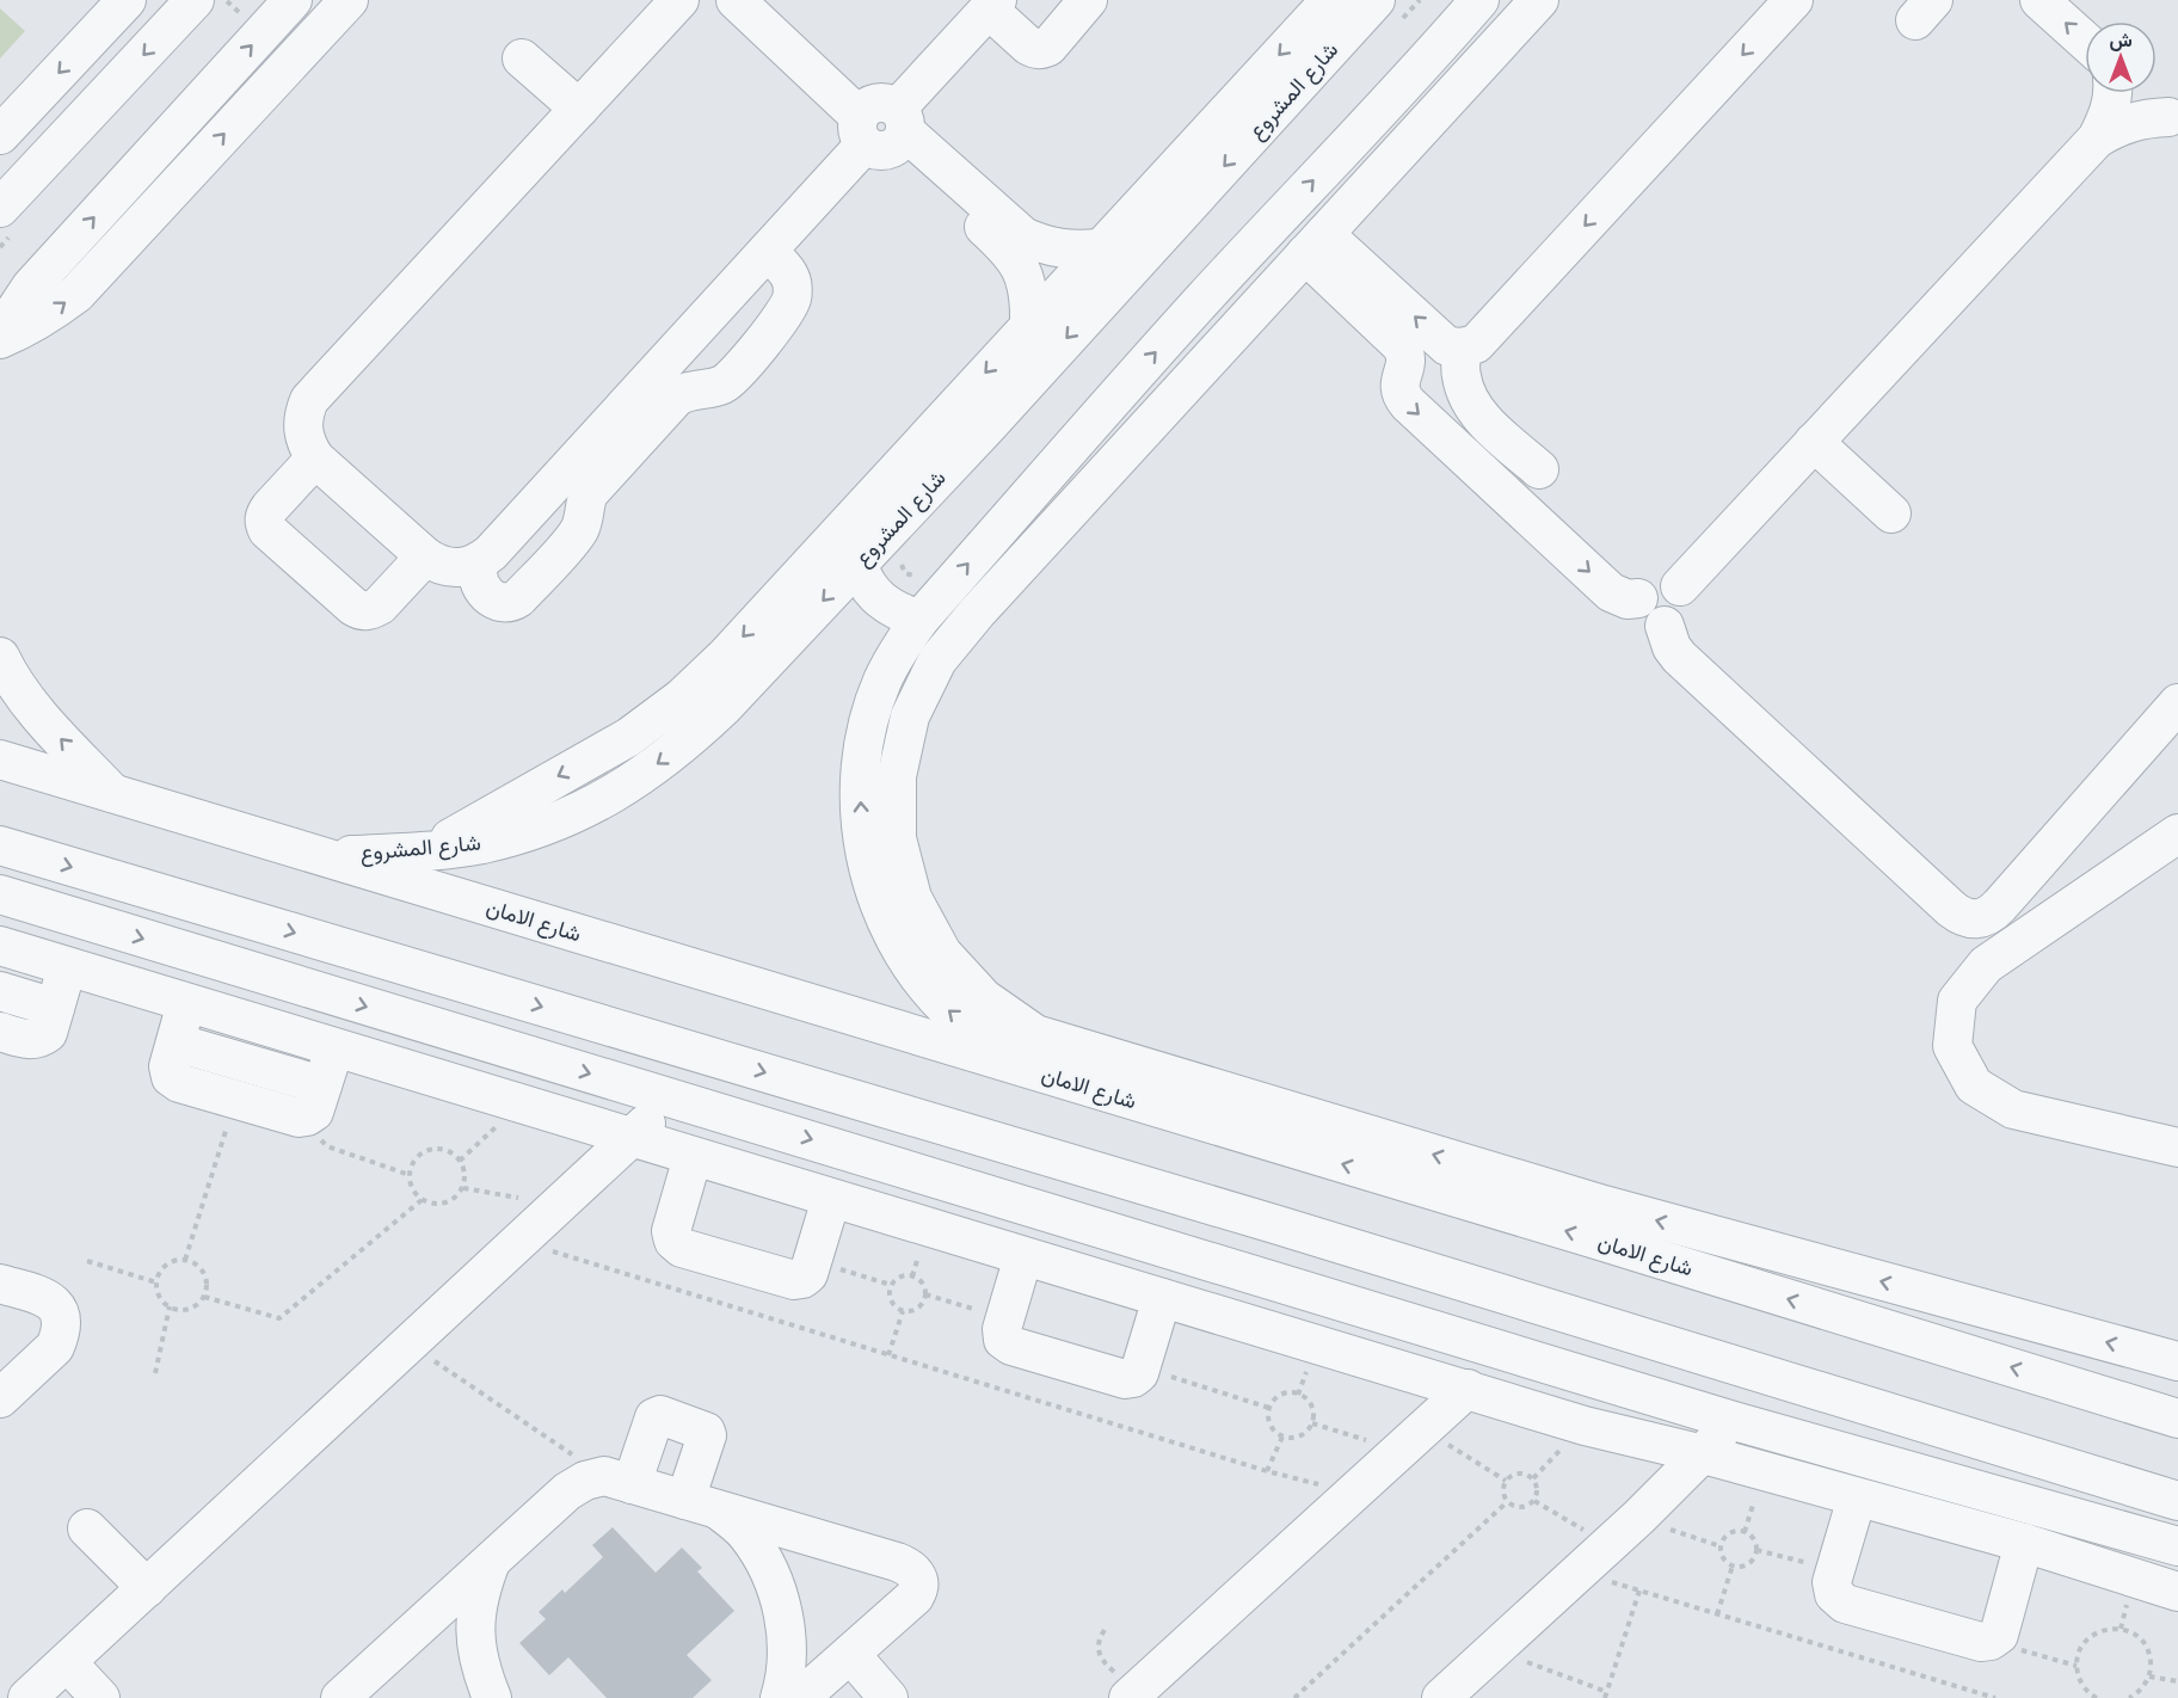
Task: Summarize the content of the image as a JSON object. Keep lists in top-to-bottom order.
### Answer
{
  "streets": {
    "street": ["شارع المشروع", "شارع الامان"]
  },
  "crossings": [
    ["شارع المشروع", "شارع الامان"]
  ],
  "north": "top"
}
